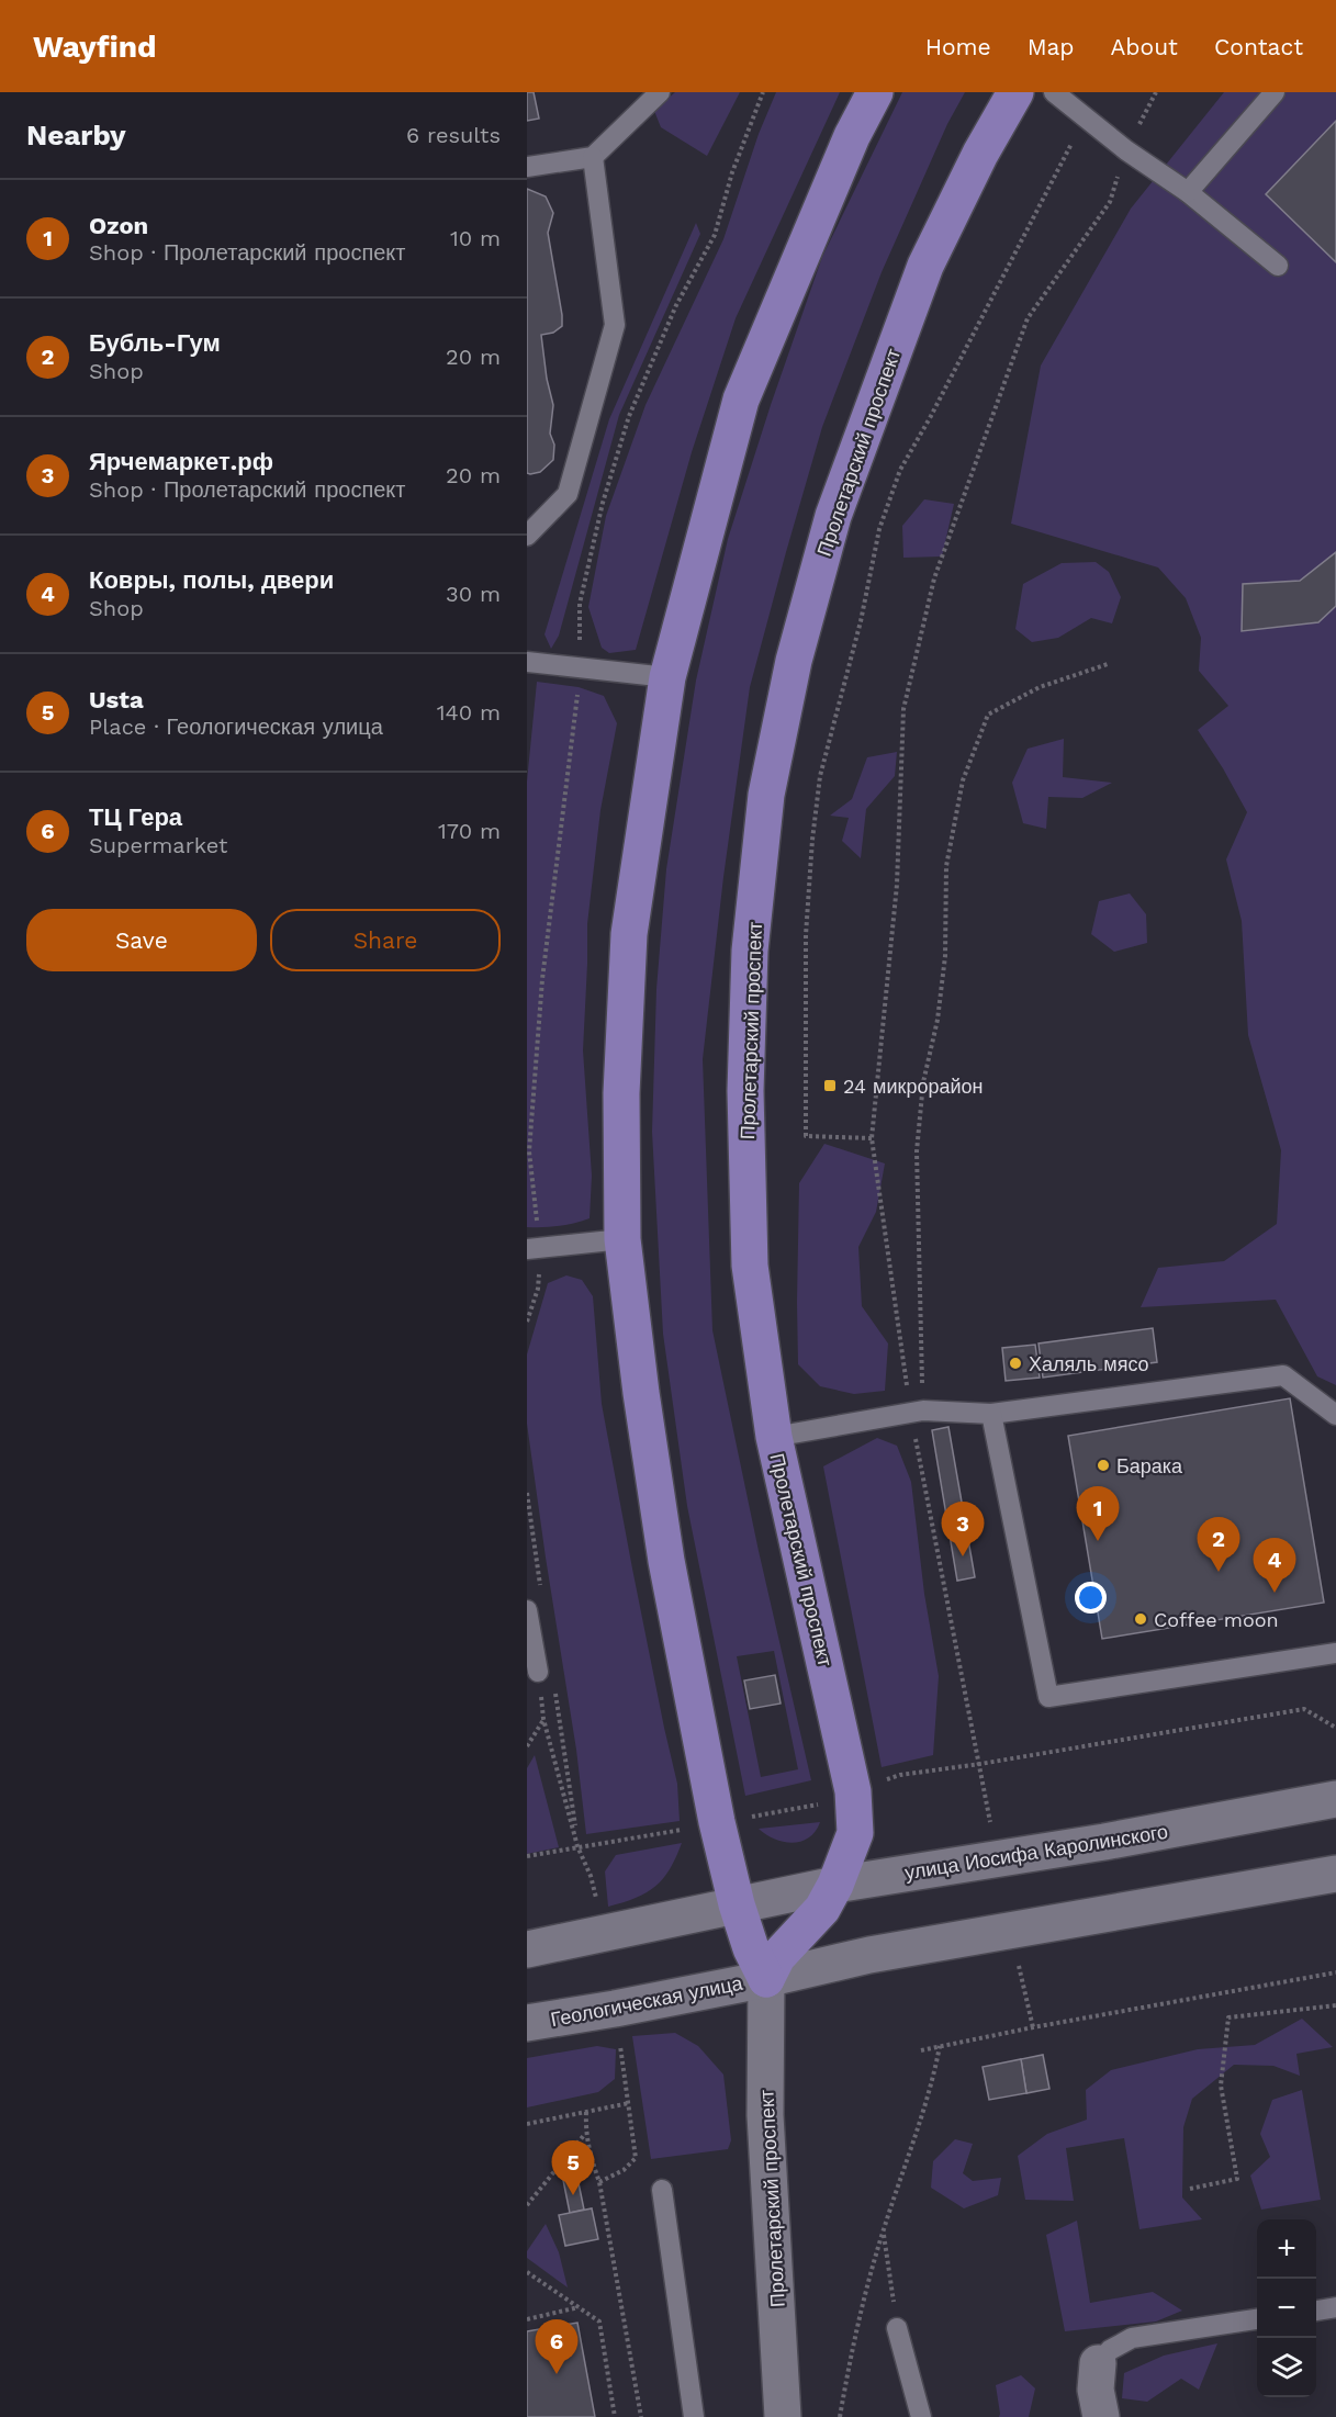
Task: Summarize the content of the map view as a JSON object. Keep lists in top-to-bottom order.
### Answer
{
  "streets": {
    "main road": ["Пролетарский проспект", "улица Иосифа Каролинского", "Геологическая улица"]
  },
  "crossings": [
    ["Пролетарский проспект", "улица Иосифа Каролинского"],
    ["Пролетарский проспект", "Геологическая улица"]
  ],
  "places": {
    "transit": ["24 микрорайон"],
    "other": ["Халяль мясо", "Барака", "Coffee moon"]
  },
  "page": {
    "header": "Wayfind",
    "nav": [
      "Home",
      "Map",
      "About",
      "Contact"
    ],
    "heading": ["Nearby", "6 results"],
    "list": [
      {
        "mark": "1",
        "name": "Ozon",
        "note": "Shop · Пролетарский проспект",
        "value": "10 m"
      },
      {
        "mark": "2",
        "name": "Бубль-Гум",
        "note": "Shop",
        "value": "20 m"
      },
      {
        "mark": "3",
        "name": "Ярчемаркет.рф",
        "note": "Shop · Пролетарский проспект",
        "value": "20 m"
      },
      {
        "mark": "4",
        "name": "Ковры, полы, двери",
        "note": "Shop",
        "value": "30 m"
      },
      {
        "mark": "5",
        "name": "Usta",
        "note": "Place · Геологическая улица",
        "value": "140 m"
      },
      {
        "mark": "6",
        "name": "ТЦ Гера",
        "note": "Supermarket",
        "value": "170 m"
      }
    ],
    "buttons": ["Save", "Share"],
    "pins": [
      "1",
      "3",
      "2",
      "4",
      "5",
      "6"
    ],
    "map_buttons": ["+", "−"]
  }
}
